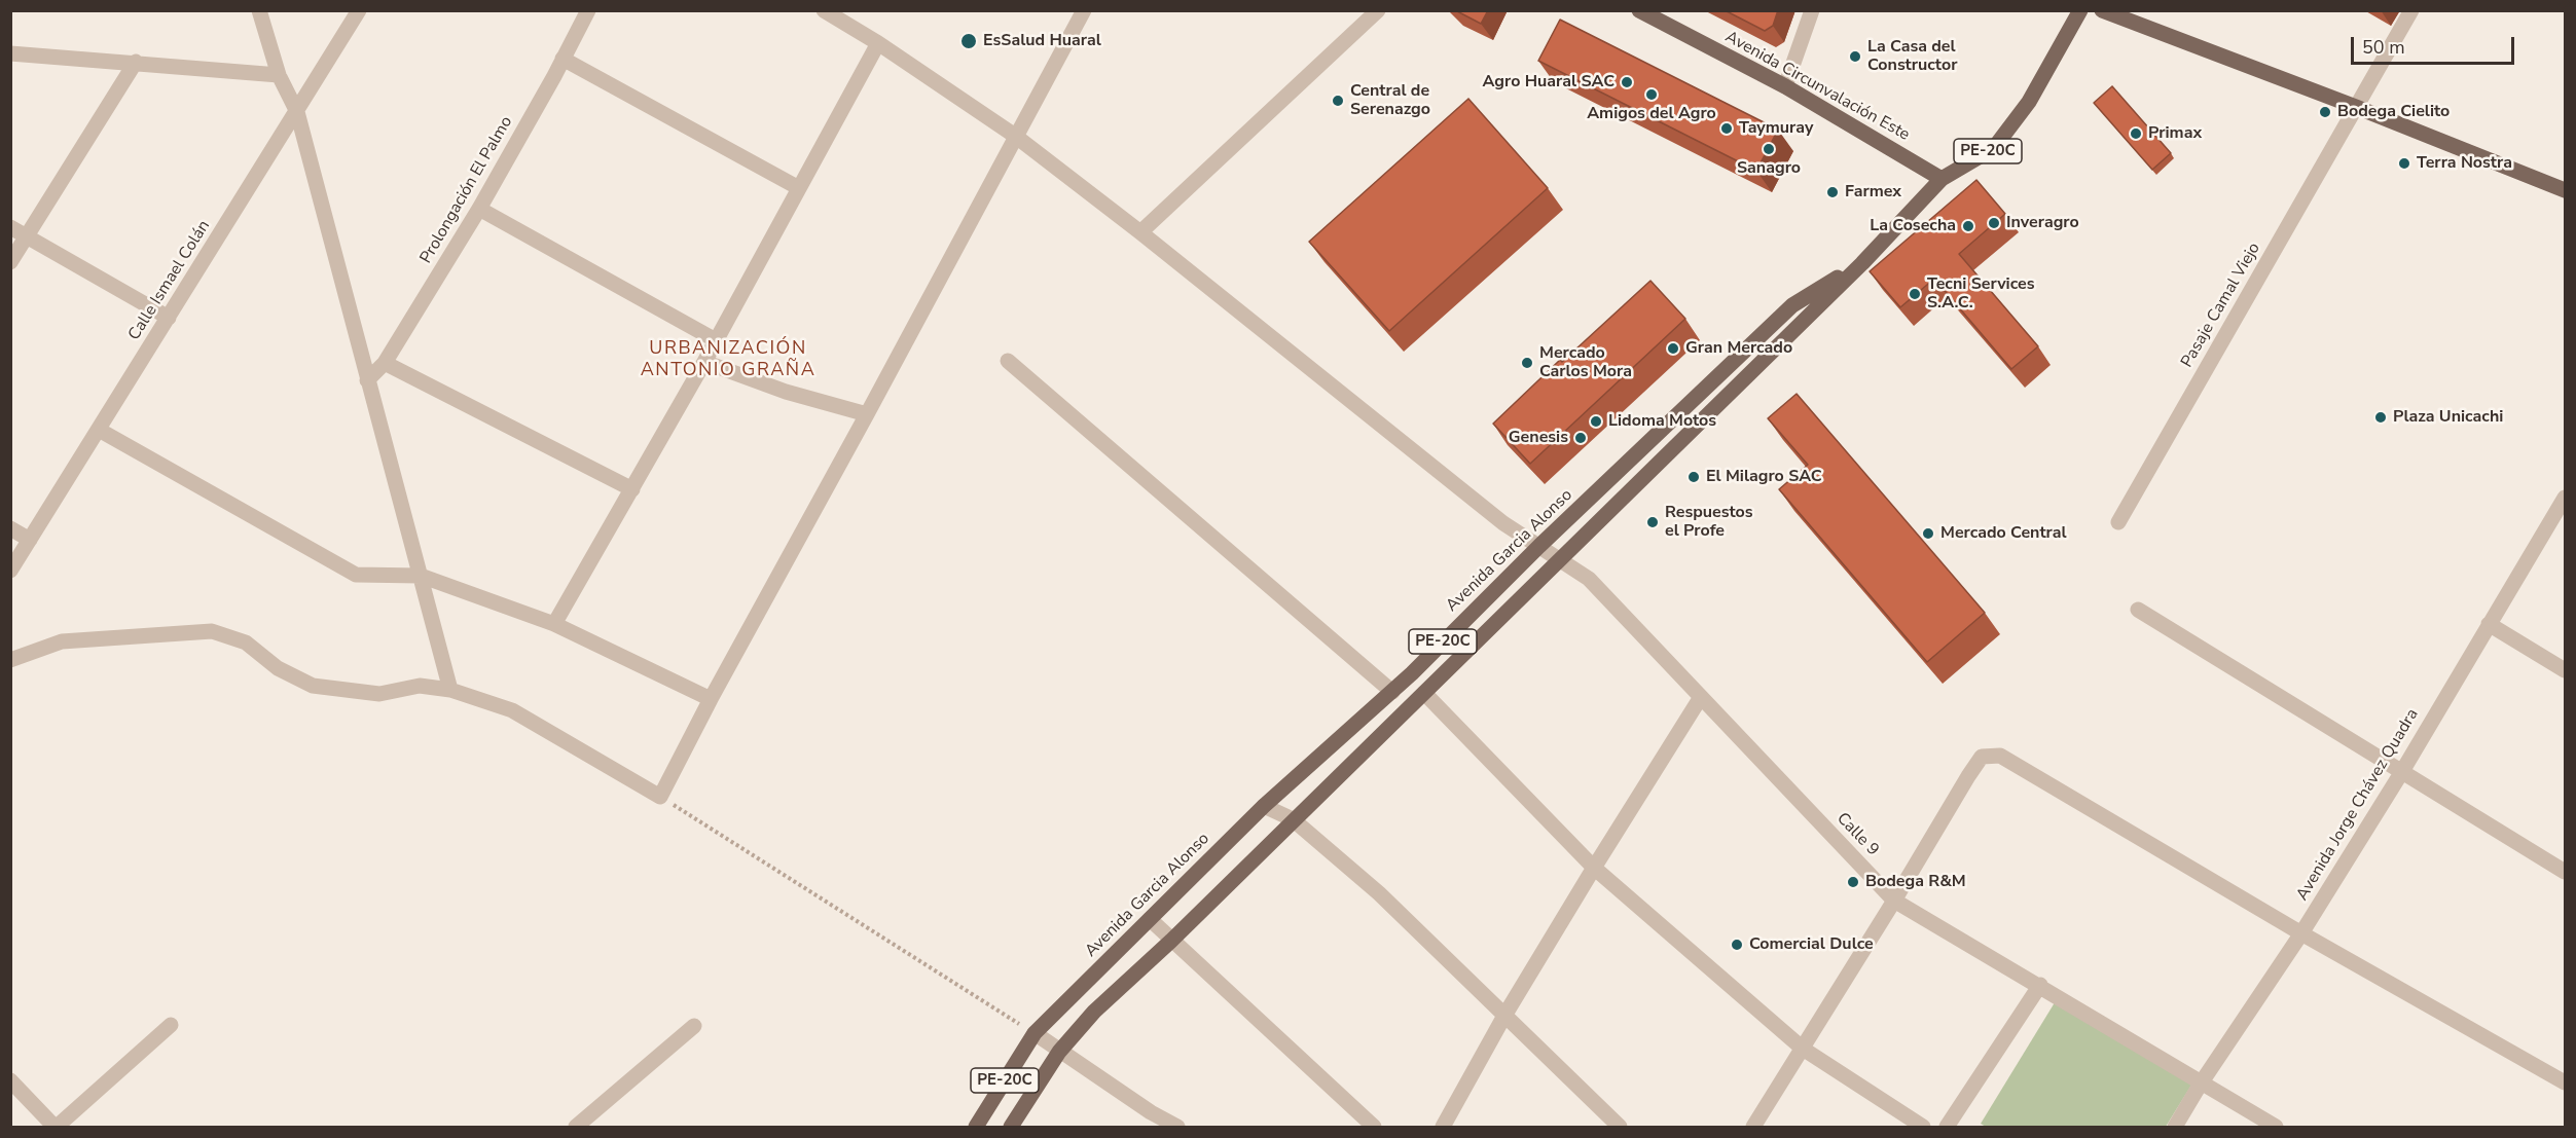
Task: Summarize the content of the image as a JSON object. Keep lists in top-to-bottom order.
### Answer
{
  "streets": {
    "main road": ["Avenida Circunvalación Este", "PE-20C", "Avenida Garcia Alonso"],
    "street": [
      "Prolongación El Palmo",
      "Calle Ismael Colán",
      "Pasaje Camal Viejo",
      "Avenida Jorge Chávez Quadra",
      "Calle 9"
    ]
  },
  "crossings": [
    ["Avenida Circunvalación Este", "Avenida Garcia Alonso"],
    ["PE-20C", "Avenida Garcia Alonso"],
    ["Avenida Garcia Alonso", "Calle 9"],
    ["Avenida Jorge Chávez Quadra", "Calle 9"]
  ],
  "districts": ["URBANIZACIÓN ANTONIO GRAÑA"],
  "places": [
    "EsSalud Huaral",
    "La Casa del Constructor",
    "Agro Huaral SAC",
    "Amigos del Agro",
    "Central de Serenazgo",
    "Bodega Cielito",
    "Taymuray",
    "Primax",
    "Sanagro",
    "Terra Nostra",
    "Farmex",
    "Inveragro",
    "La Cosecha",
    "Tecni Services S.A.C.",
    "Gran Mercado",
    "Mercado Carlos Mora",
    "Plaza Unicachi",
    "Lidoma Motos",
    "Genesis",
    "El Milagro SAC",
    "Respuestos el Profe",
    "Mercado Central",
    "Bodega R&M",
    "Comercial Dulce"
  ],
  "scale_bar": "50 m"
}
